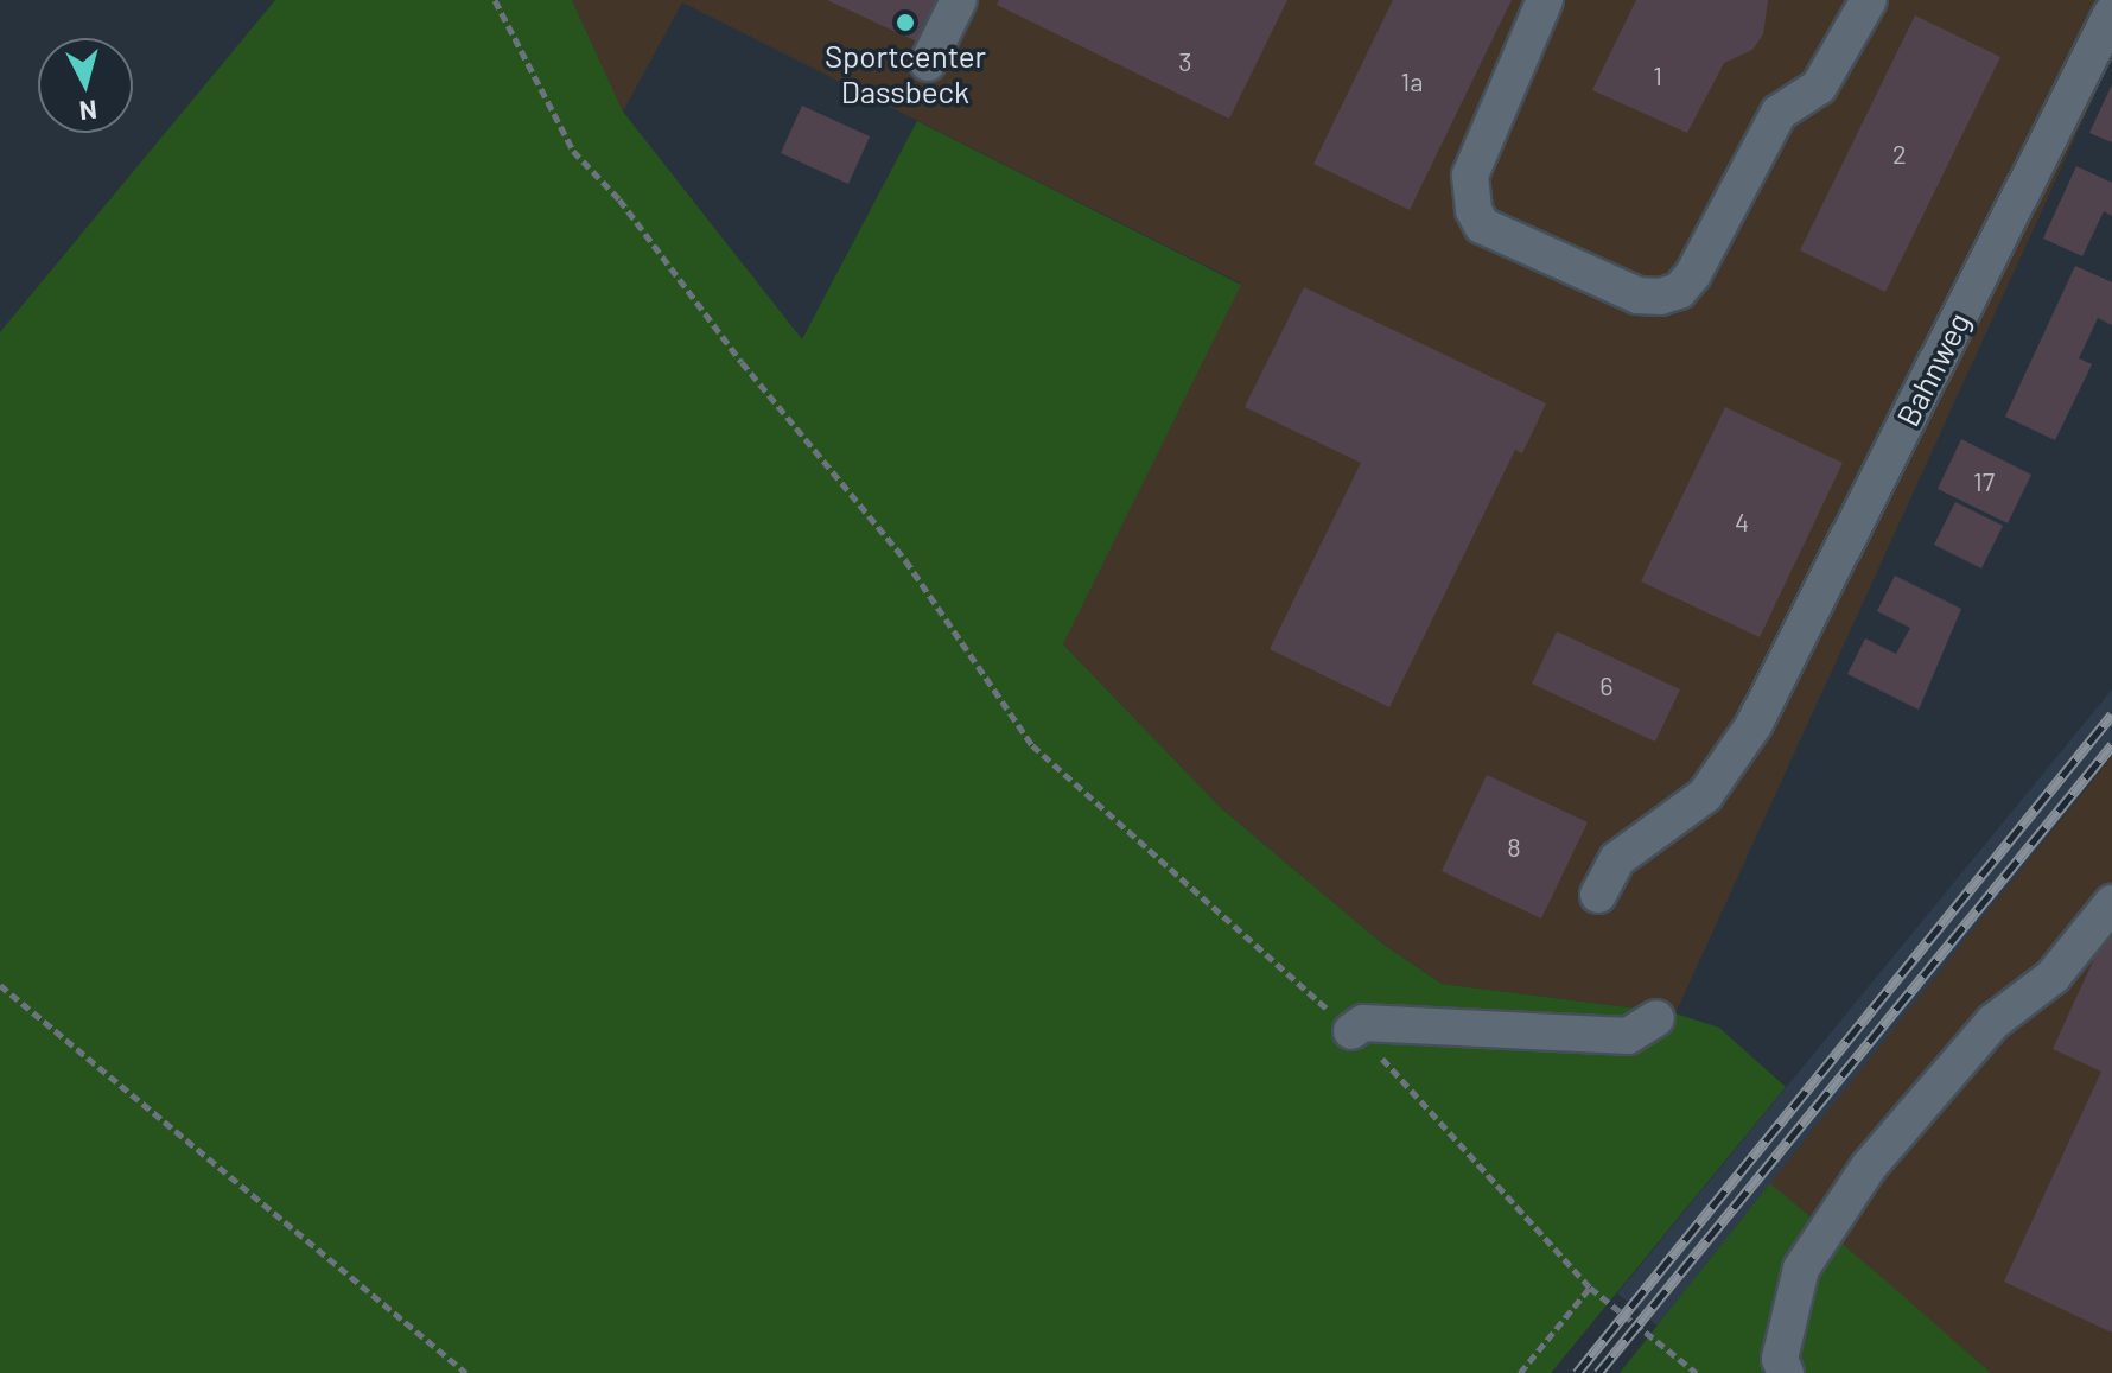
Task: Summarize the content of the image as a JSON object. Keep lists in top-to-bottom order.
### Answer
{
  "streets": {
    "street": ["Bahnweg"]
  },
  "places": ["Sportcenter Dassbeck"],
  "house_numbers": [
    "3",
    "1",
    "1a",
    "2",
    "17",
    "4",
    "6",
    "8"
  ],
  "north": "bottom"
}
